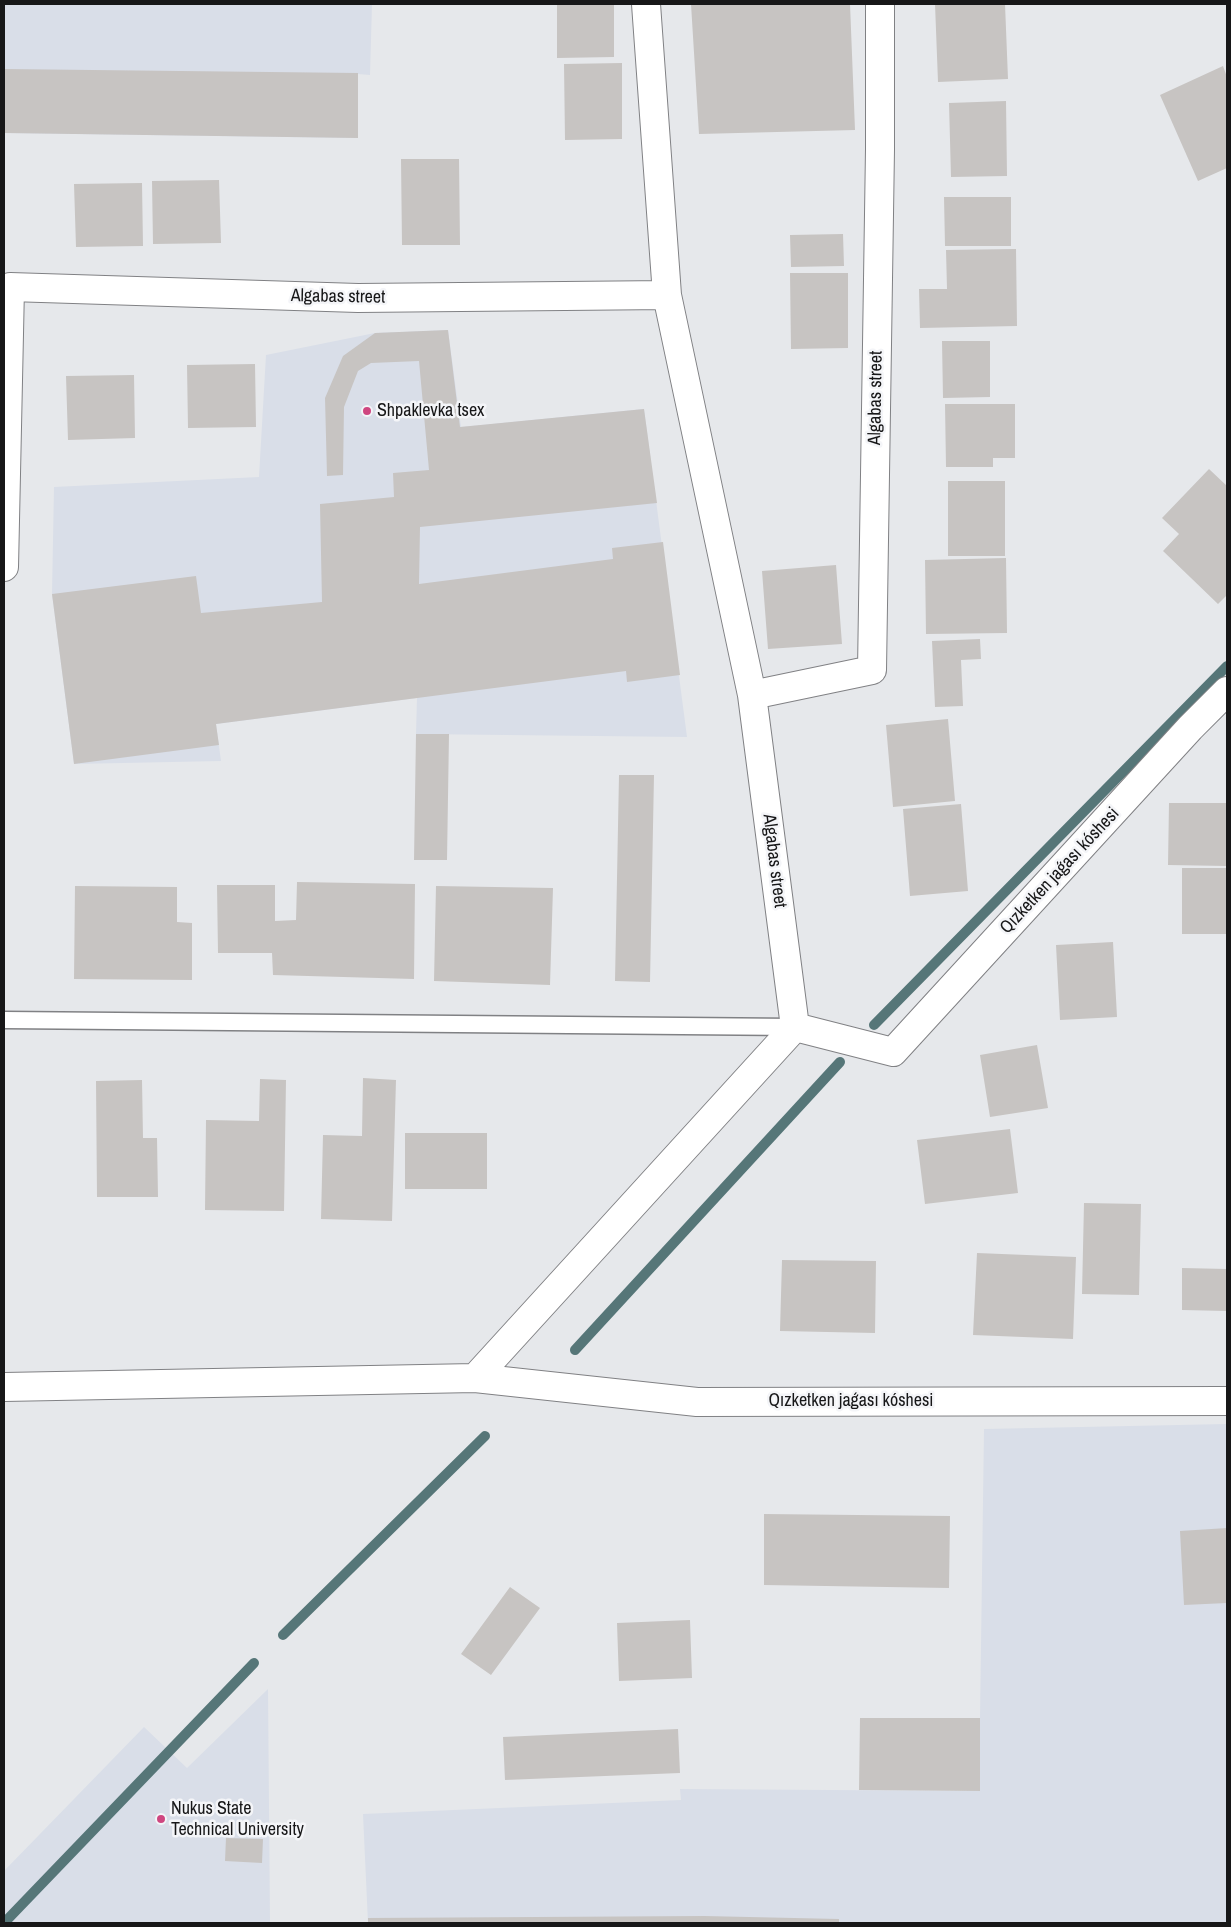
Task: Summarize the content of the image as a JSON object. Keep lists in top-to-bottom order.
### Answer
{
  "streets": {
    "street": ["Algabas street", "Qızketken jaǵası kóshesi"]
  },
  "crossings": [
    ["Algabas street", "Qızketken jaǵası kóshesi"]
  ],
  "places": ["Shpaklevka tsex", "Nukus State Technical University"]
}
